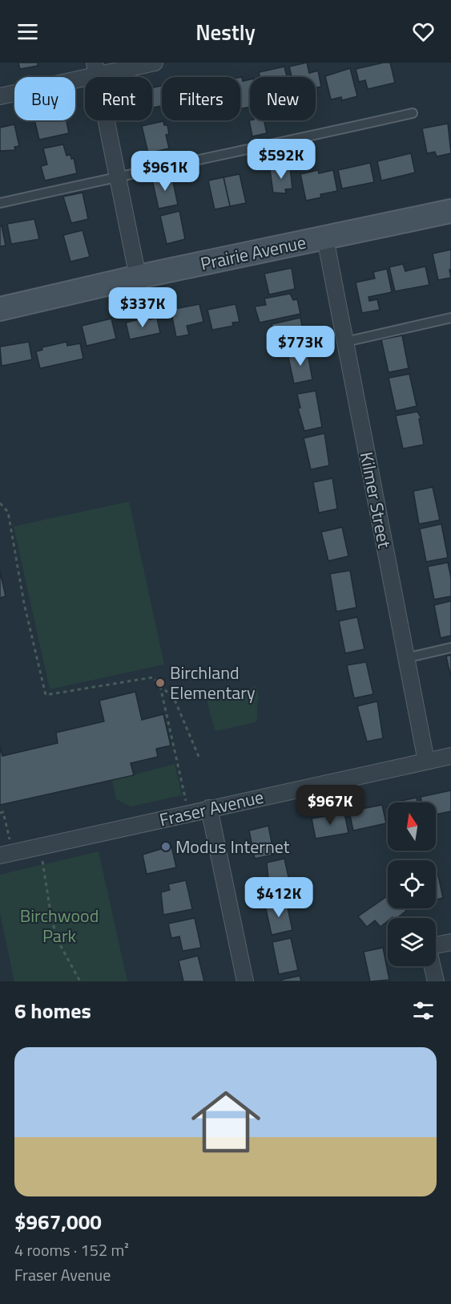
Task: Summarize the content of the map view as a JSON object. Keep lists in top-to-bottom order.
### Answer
{
  "streets": {
    "main road": ["Prairie Avenue"],
    "street": ["Kilmer Street", "Fraser Avenue"]
  },
  "crossings": [
    ["Prairie Avenue", "Kilmer Street"],
    ["Kilmer Street", "Fraser Avenue"]
  ],
  "parks": ["Birchwood Park"],
  "places": ["Birchland Elementary", "Modus Internet"],
  "north": "top",
  "page": {
    "header": "Nestly",
    "chip": [
      "Buy",
      "Rent",
      "Filters",
      "New"
    ],
    "price": [
      "$592K",
      "$961K",
      "$337K",
      "$773K",
      "$967K",
      "$412K"
    ],
    "heading": "6 homes",
    "list": [
      {
        "name": "$967,000",
        "note": "4 rooms · 152 m² · Fraser Avenue"
      }
    ]
  }
}
